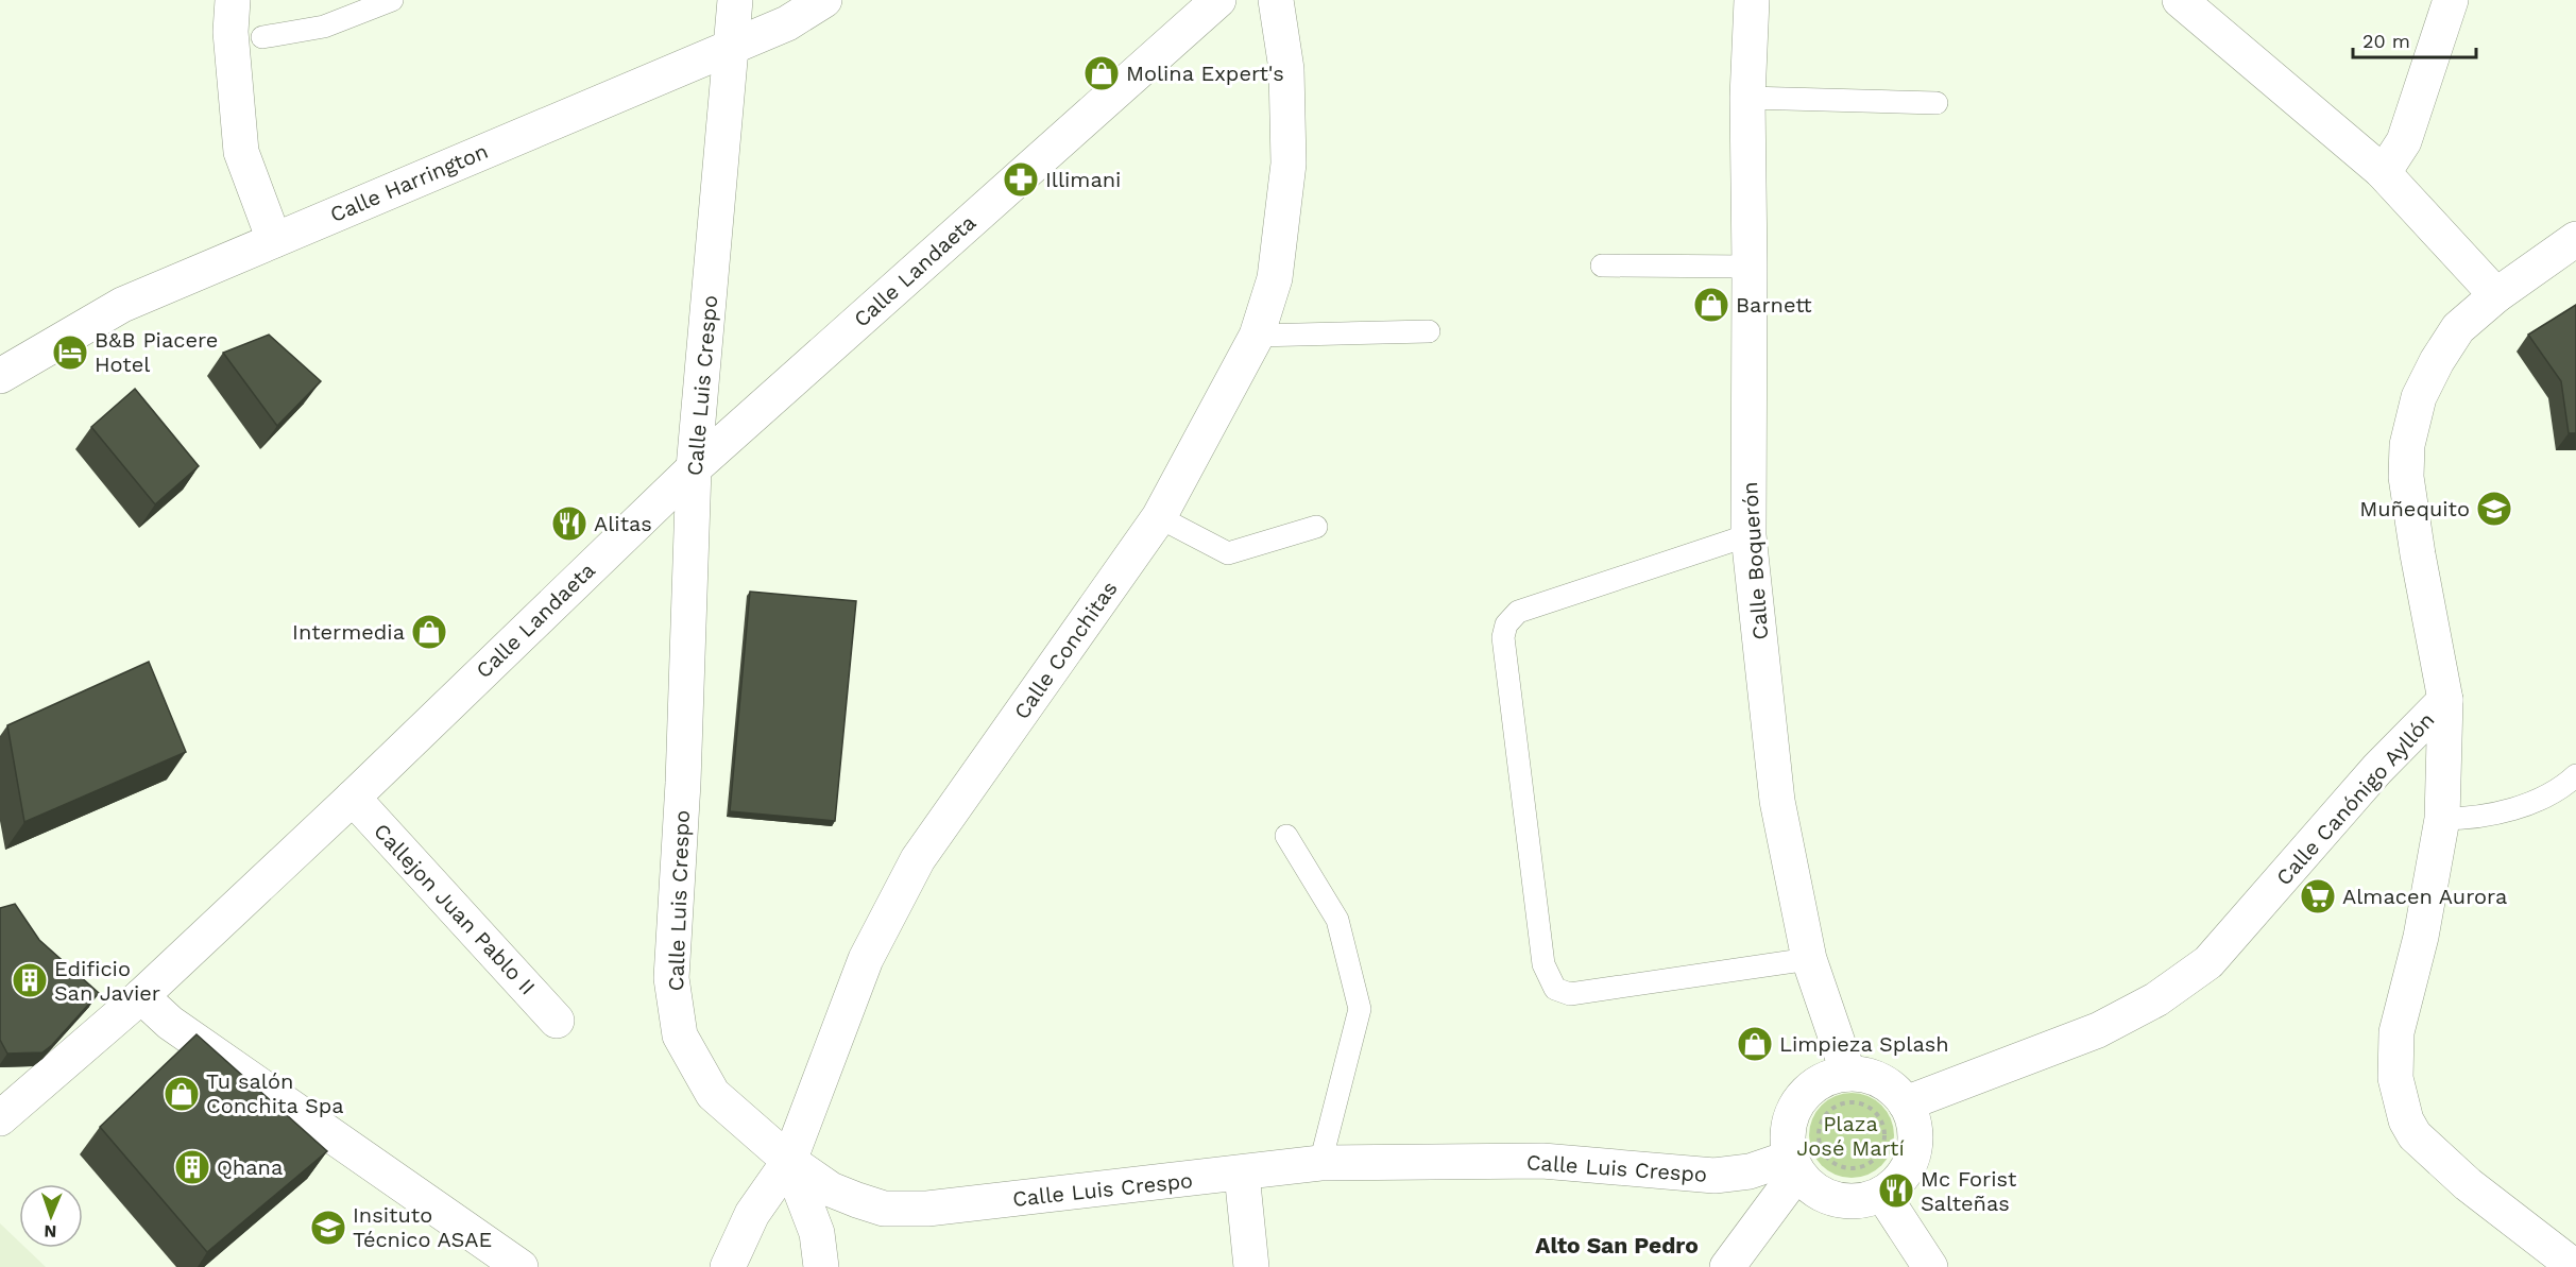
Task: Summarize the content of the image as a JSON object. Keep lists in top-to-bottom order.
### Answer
{
  "streets": {
    "street": [
      "Calle Harrington",
      "Calle Landaeta",
      "Calle Luis Crespo",
      "Calle Boquerón",
      "Calle Conchitas",
      "Calle Canónigo Ayllón",
      "Callejon Juan Pablo II"
    ]
  },
  "crossings": [
    ["Calle Harrington", "Calle Luis Crespo"],
    ["Calle Landaeta", "Calle Luis Crespo"],
    ["Calle Landaeta", "Callejon Juan Pablo II"],
    ["Calle Luis Crespo", "Calle Conchitas"]
  ],
  "districts": ["Alto San Pedro"],
  "parks": ["Plaza José Martí"],
  "places": {
    "shop": [
      "Molina Expert's",
      "Barnett",
      "Intermedia",
      "Limpieza Splash",
      "Tu salón Conchita Spa"
    ],
    "pharmacy": ["Illimani"],
    "hotel": ["B&B Piacere Hotel"],
    "school or university": ["Muñequito", "Insituto Técnico ASAE"],
    "restaurant": ["Alitas", "Mc Forist Salteñas"],
    "supermarket": ["Almacen Aurora"],
    "building": ["Edificio San Javier", "Qhana"]
  },
  "scale_bar": "20 m",
  "north": "bottom"
}
